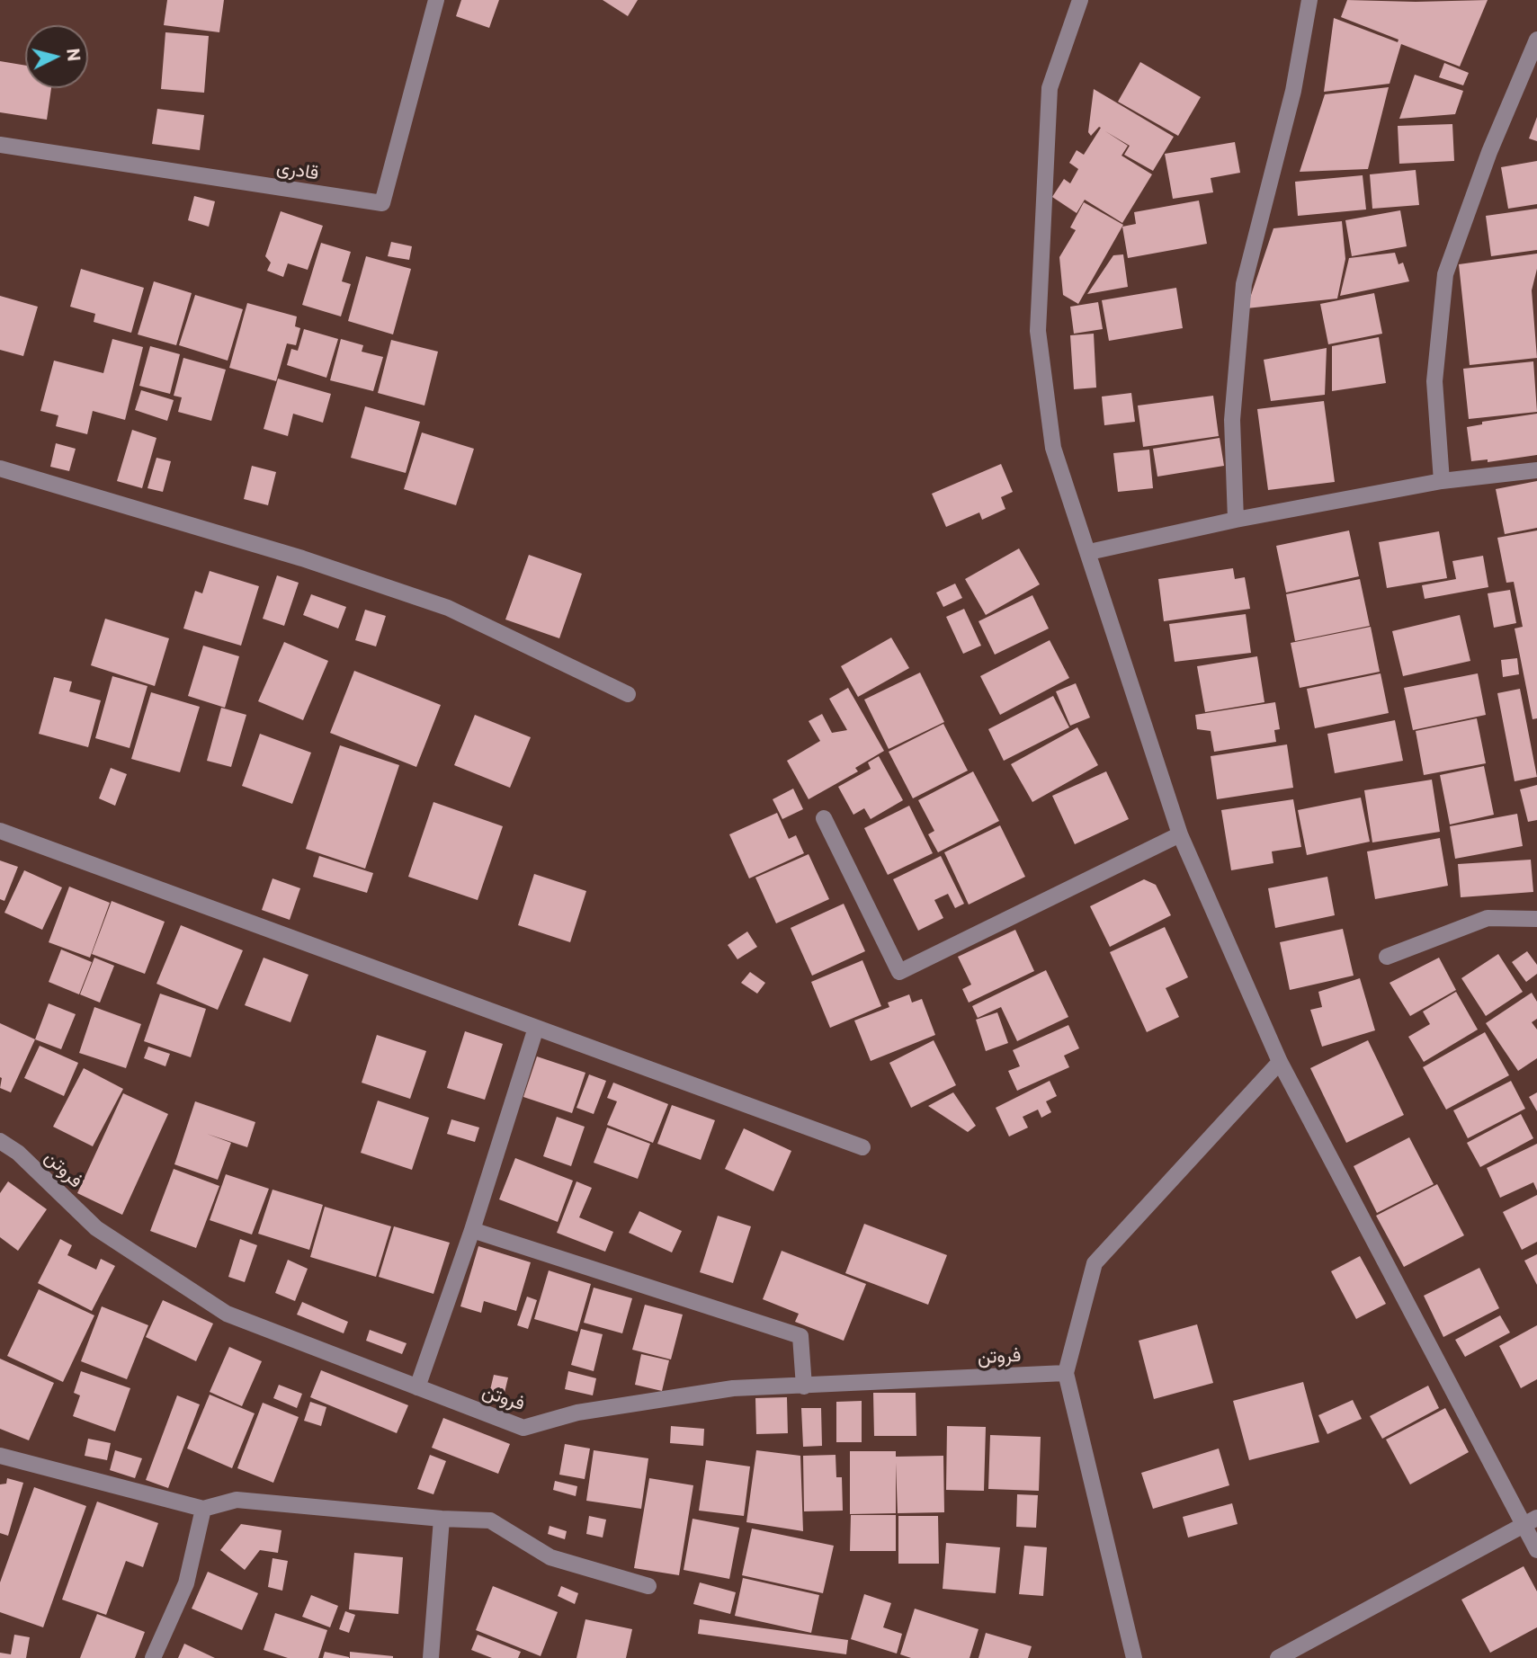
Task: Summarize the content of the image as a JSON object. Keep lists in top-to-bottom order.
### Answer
{
  "streets": {
    "street": ["قادری", "فروتن"]
  },
  "north": "right"
}
